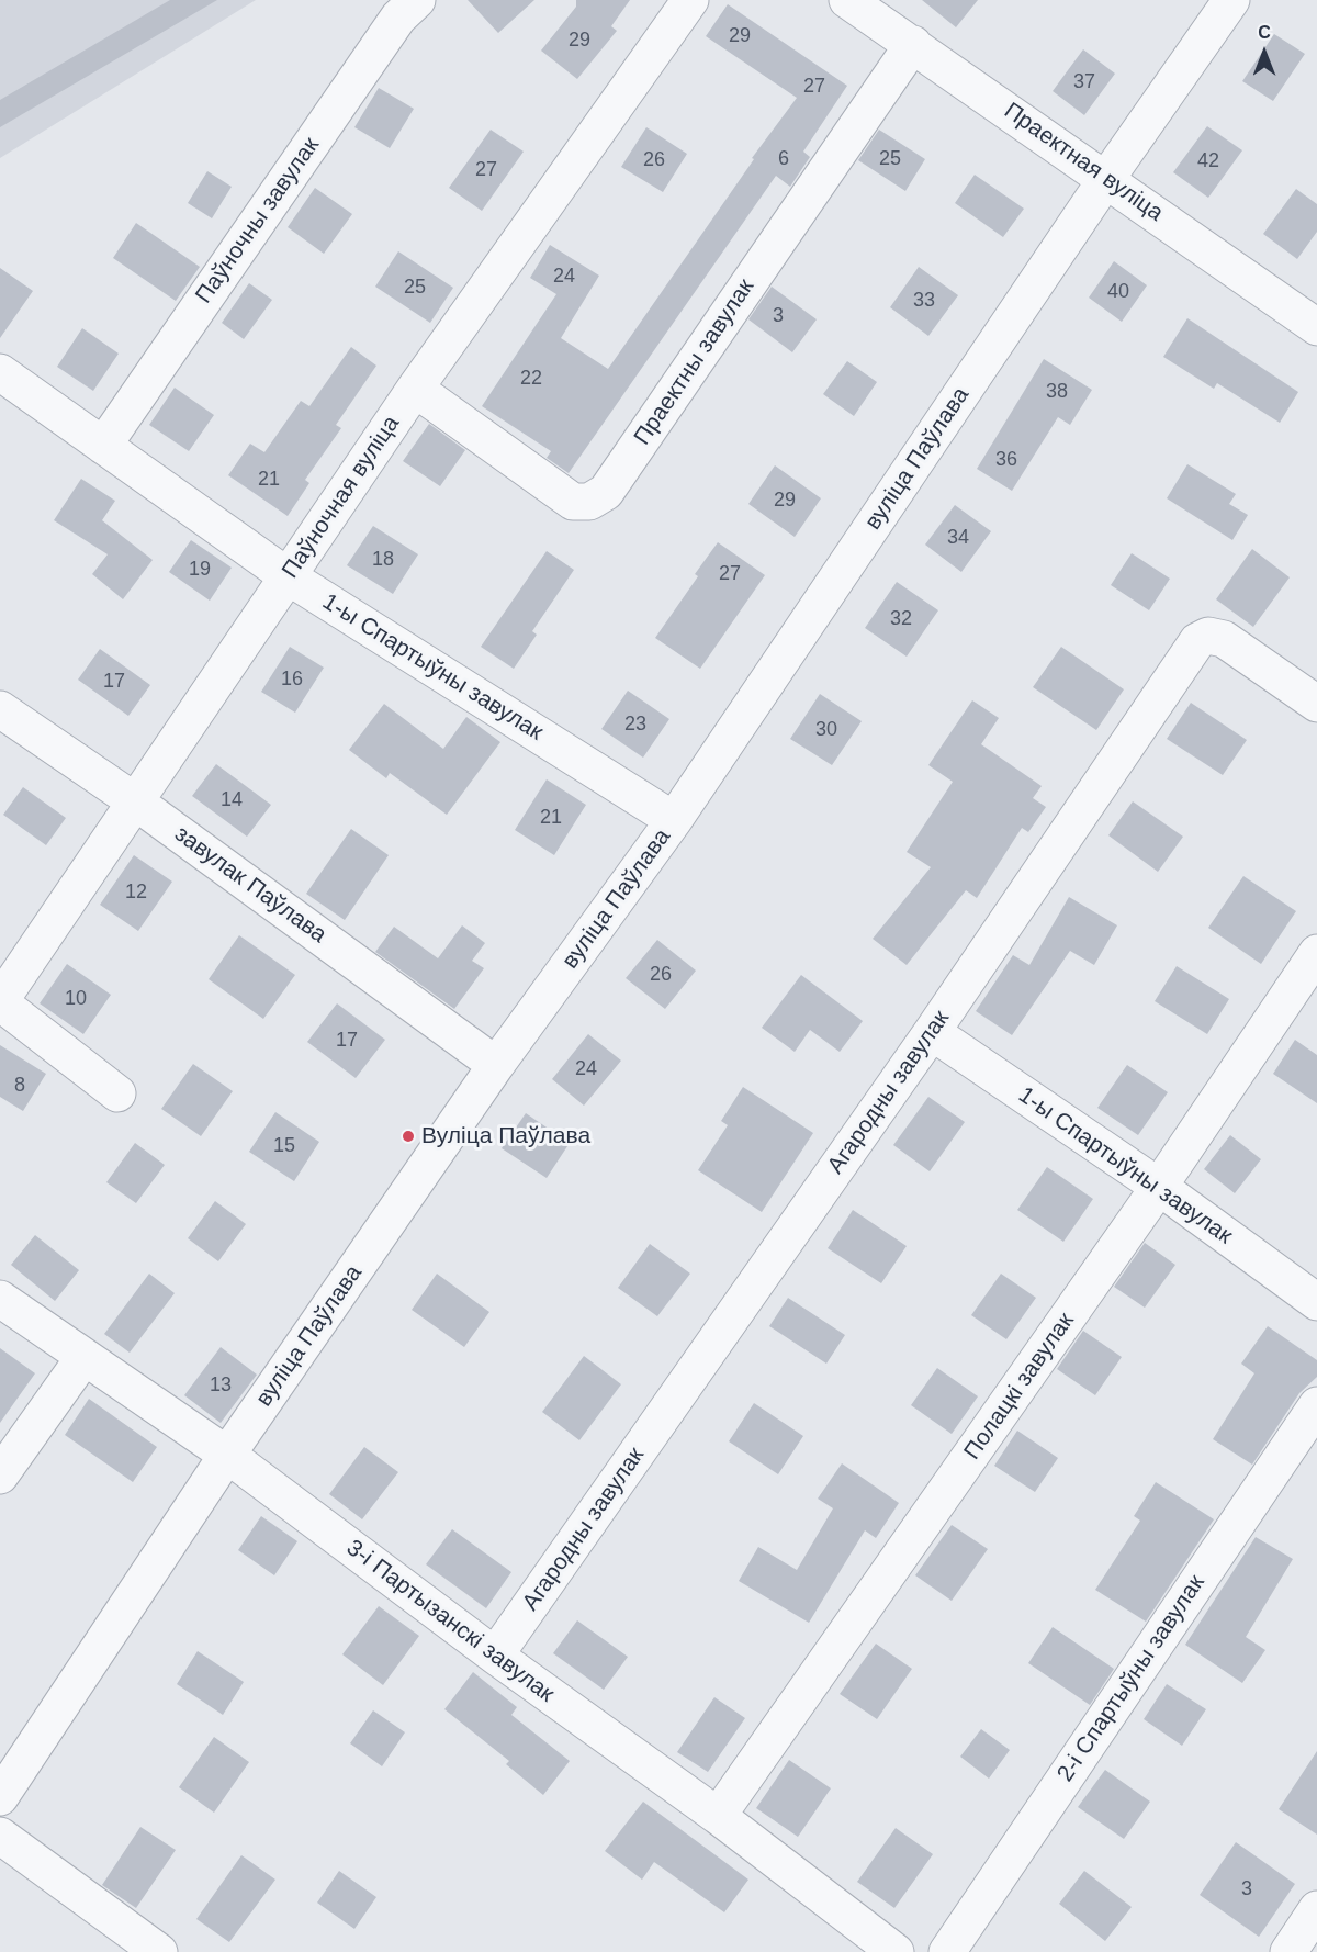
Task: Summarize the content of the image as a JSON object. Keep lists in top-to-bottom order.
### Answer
{
  "streets": {
    "street": [
      "Праектная вуліца",
      "Паўночны завулак",
      "Праектны завулак",
      "вуліца Паўлава",
      "Паўночная вуліца",
      "1-ы Спартыўны завулак",
      "завулак Паўлава",
      "Агародны завулак",
      "Полацкі завулак",
      "3-і Партызанскі завулак",
      "2-і Спартыўны завулак"
    ]
  },
  "crossings": [
    ["Праектная вуліца", "Праектны завулак"],
    ["Праектная вуліца", "вуліца Паўлава"],
    ["Паўночны завулак", "1-ы Спартыўны завулак"],
    ["Праектны завулак", "Паўночная вуліца"],
    ["вуліца Паўлава", "1-ы Спартыўны завулак"],
    ["вуліца Паўлава", "завулак Паўлава"],
    ["вуліца Паўлава", "3-і Партызанскі завулак"],
    ["Паўночная вуліца", "1-ы Спартыўны завулак"],
    ["Паўночная вуліца", "завулак Паўлава"],
    ["1-ы Спартыўны завулак", "Агародны завулак"],
    ["1-ы Спартыўны завулак", "Полацкі завулак"],
    ["Агародны завулак", "3-і Партызанскі завулак"],
    ["Полацкі завулак", "3-і Партызанскі завулак"]
  ],
  "places": ["Вуліца Паўлава"],
  "house_numbers": [
    "29",
    "29",
    "37",
    "27",
    "6",
    "25",
    "26",
    "42",
    "27",
    "24",
    "25",
    "40",
    "33",
    "3",
    "22",
    "38",
    "36",
    "21",
    "29",
    "34",
    "18",
    "19",
    "27",
    "32",
    "16",
    "17",
    "23",
    "30",
    "14",
    "21",
    "12",
    "26",
    "10",
    "17",
    "24",
    "8",
    "15",
    "13",
    "3"
  ],
  "north": "top"
}
